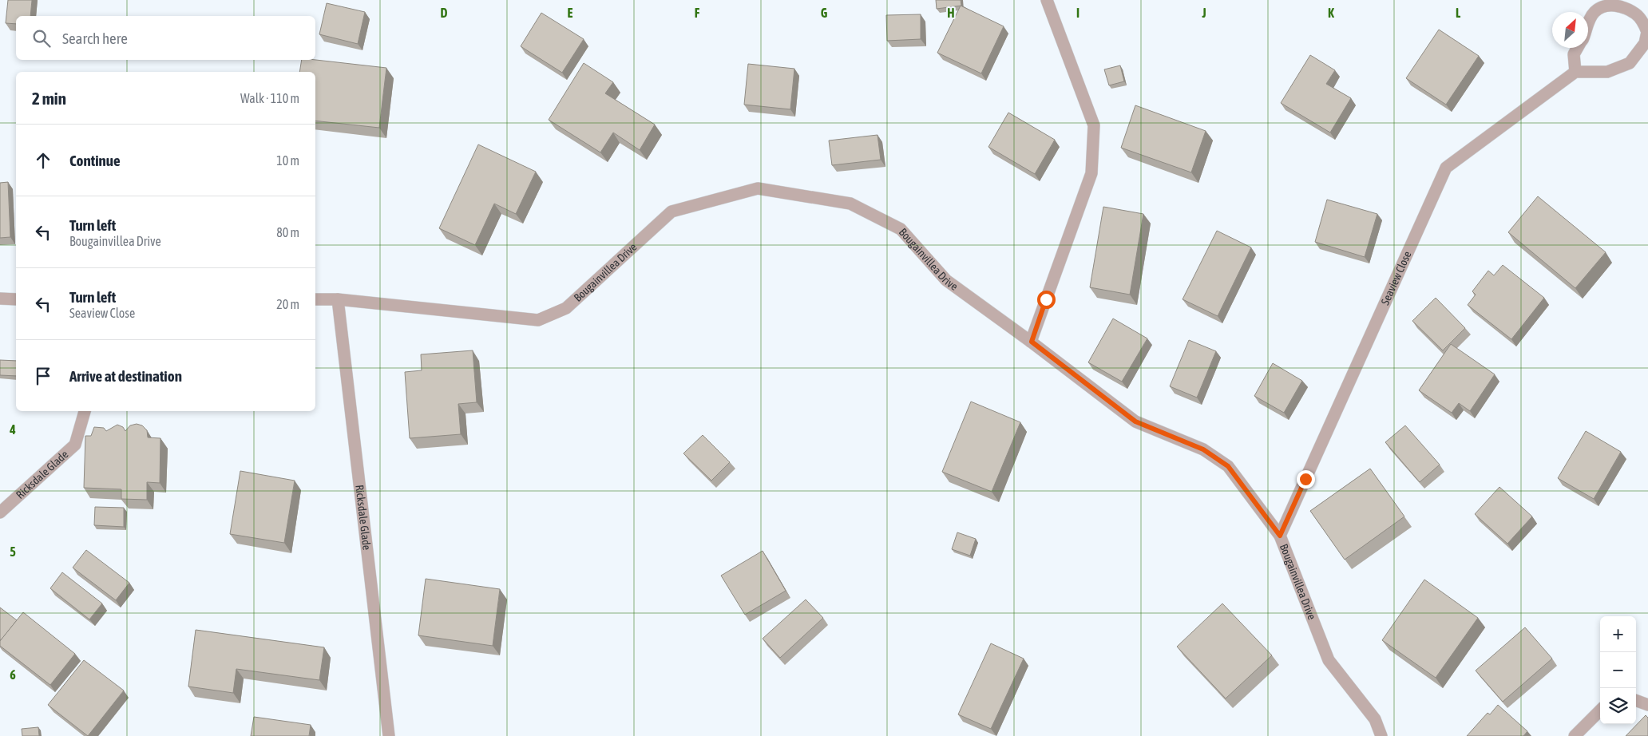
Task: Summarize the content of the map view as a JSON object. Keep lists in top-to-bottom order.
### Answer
{
  "streets": {
    "street": ["Bougainvillea Drive", "Seaview Close", "Ricksdale Glade"]
  },
  "crossings": [
    ["Bougainvillea Drive", "Seaview Close"],
    ["Bougainvillea Drive", "Ricksdale Glade"]
  ],
  "north": "top right",
  "page": {
    "search": "Search here",
    "heading": ["2 min", "Walk · 110 m"],
    "list": [
      ["Continue", "10 m"],
      ["Turn left", "Bougainvillea Drive", "80 m"],
      ["Turn left", "Seaview Close", "20 m"],
      "Arrive at destination"
    ],
    "map_buttons": ["+", "−"]
  },
  "grid": {
    "columns": [
      "D",
      "E",
      "F",
      "G",
      "H",
      "I",
      "J",
      "K",
      "L"
    ],
    "rows": ["4", "5", "6"]
  }
}
